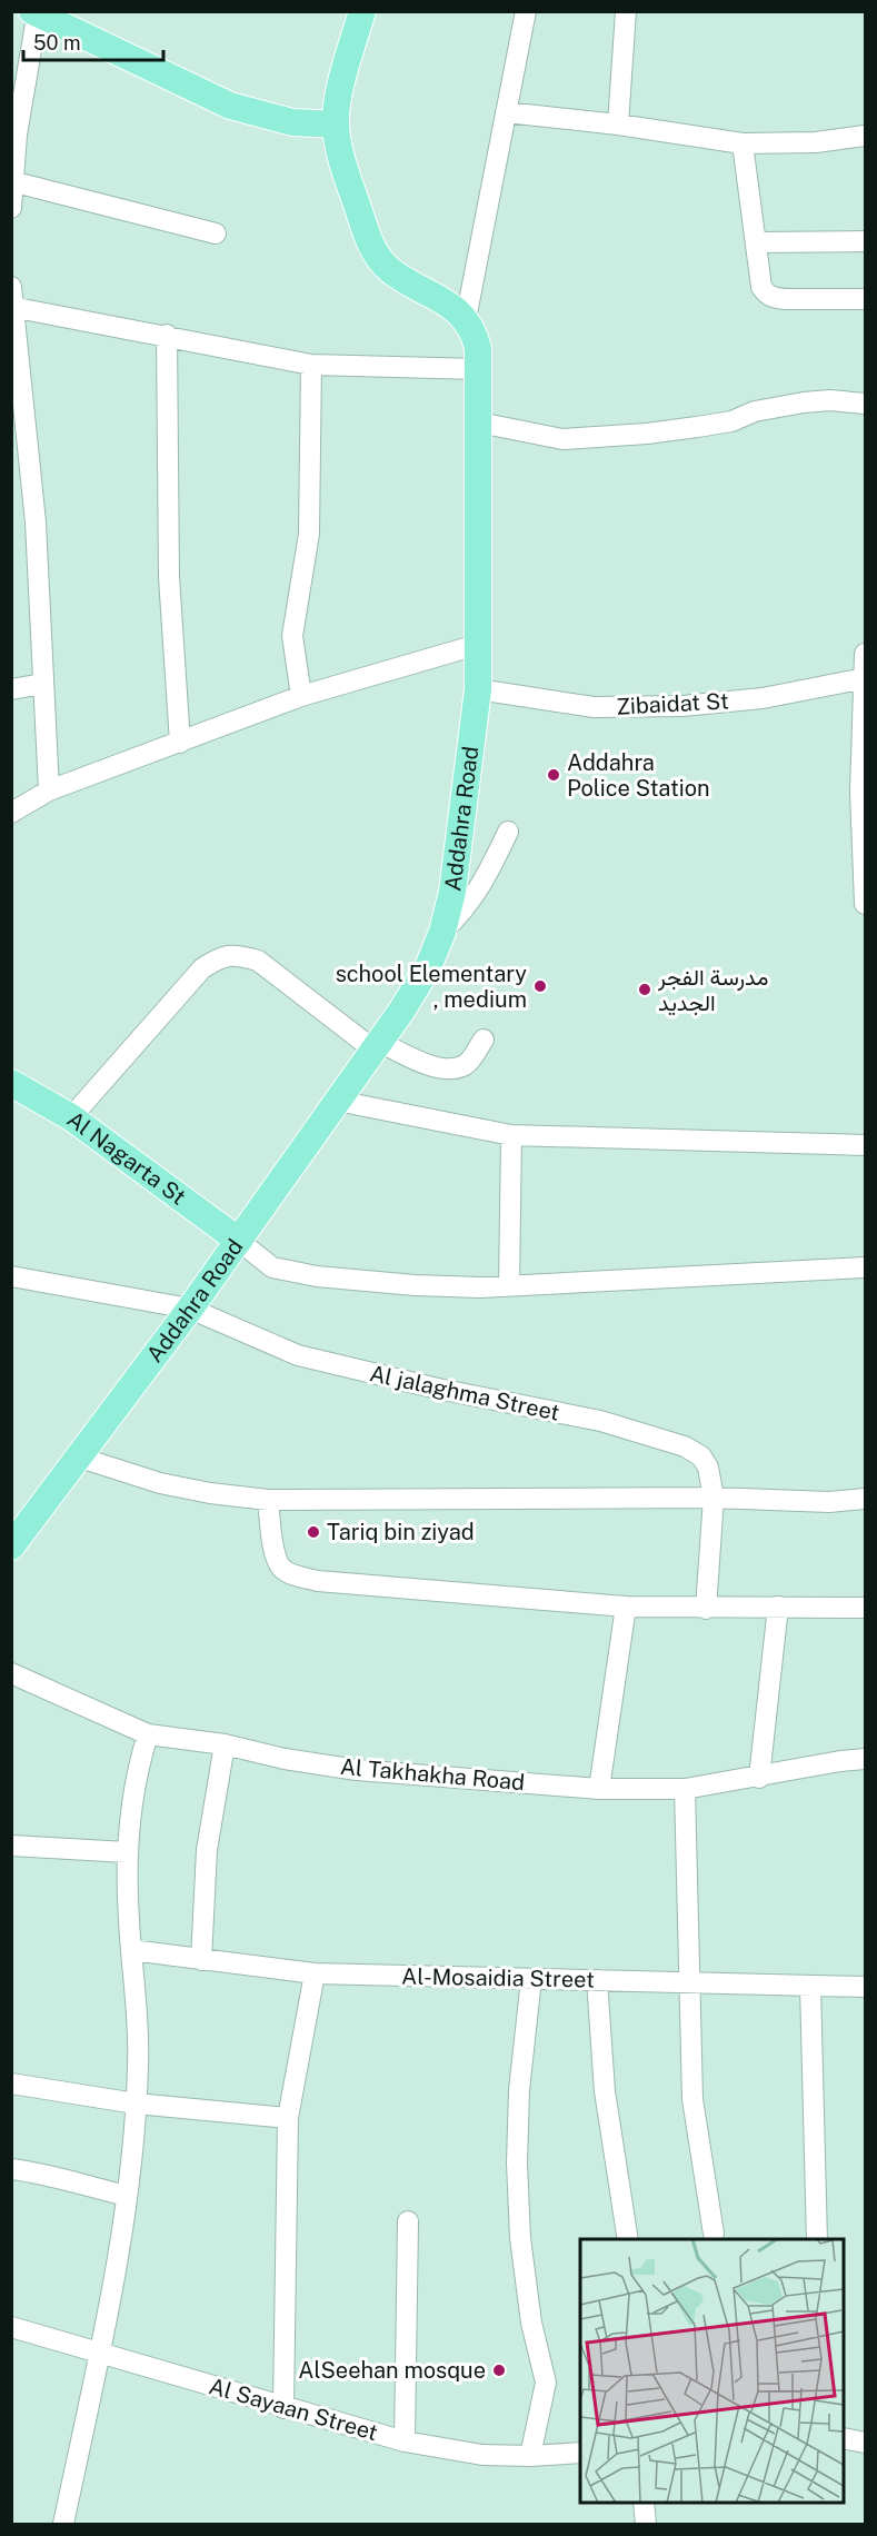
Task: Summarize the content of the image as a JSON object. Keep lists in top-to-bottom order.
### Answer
{
  "streets": {
    "main road": ["Addahra Road", "Al Nagarta St"],
    "street": [
      "Zibaidat St",
      "Al jalaghma Street",
      "Al Takhakha Road",
      "Al-Mosaidia Street",
      "Al Sayaan Street"
    ]
  },
  "crossings": [
    ["Zibaidat St", "Addahra Road"],
    ["Addahra Road", "Al Nagarta St"],
    ["Addahra Road", "Al jalaghma Street"]
  ],
  "places": [
    "Addahra Police Station",
    "school Elementary , medium",
    "مدرسة الفجر الجديد",
    "Tariq bin ziyad",
    "AlSeehan mosque"
  ],
  "scale_bar": "50 m"
}
